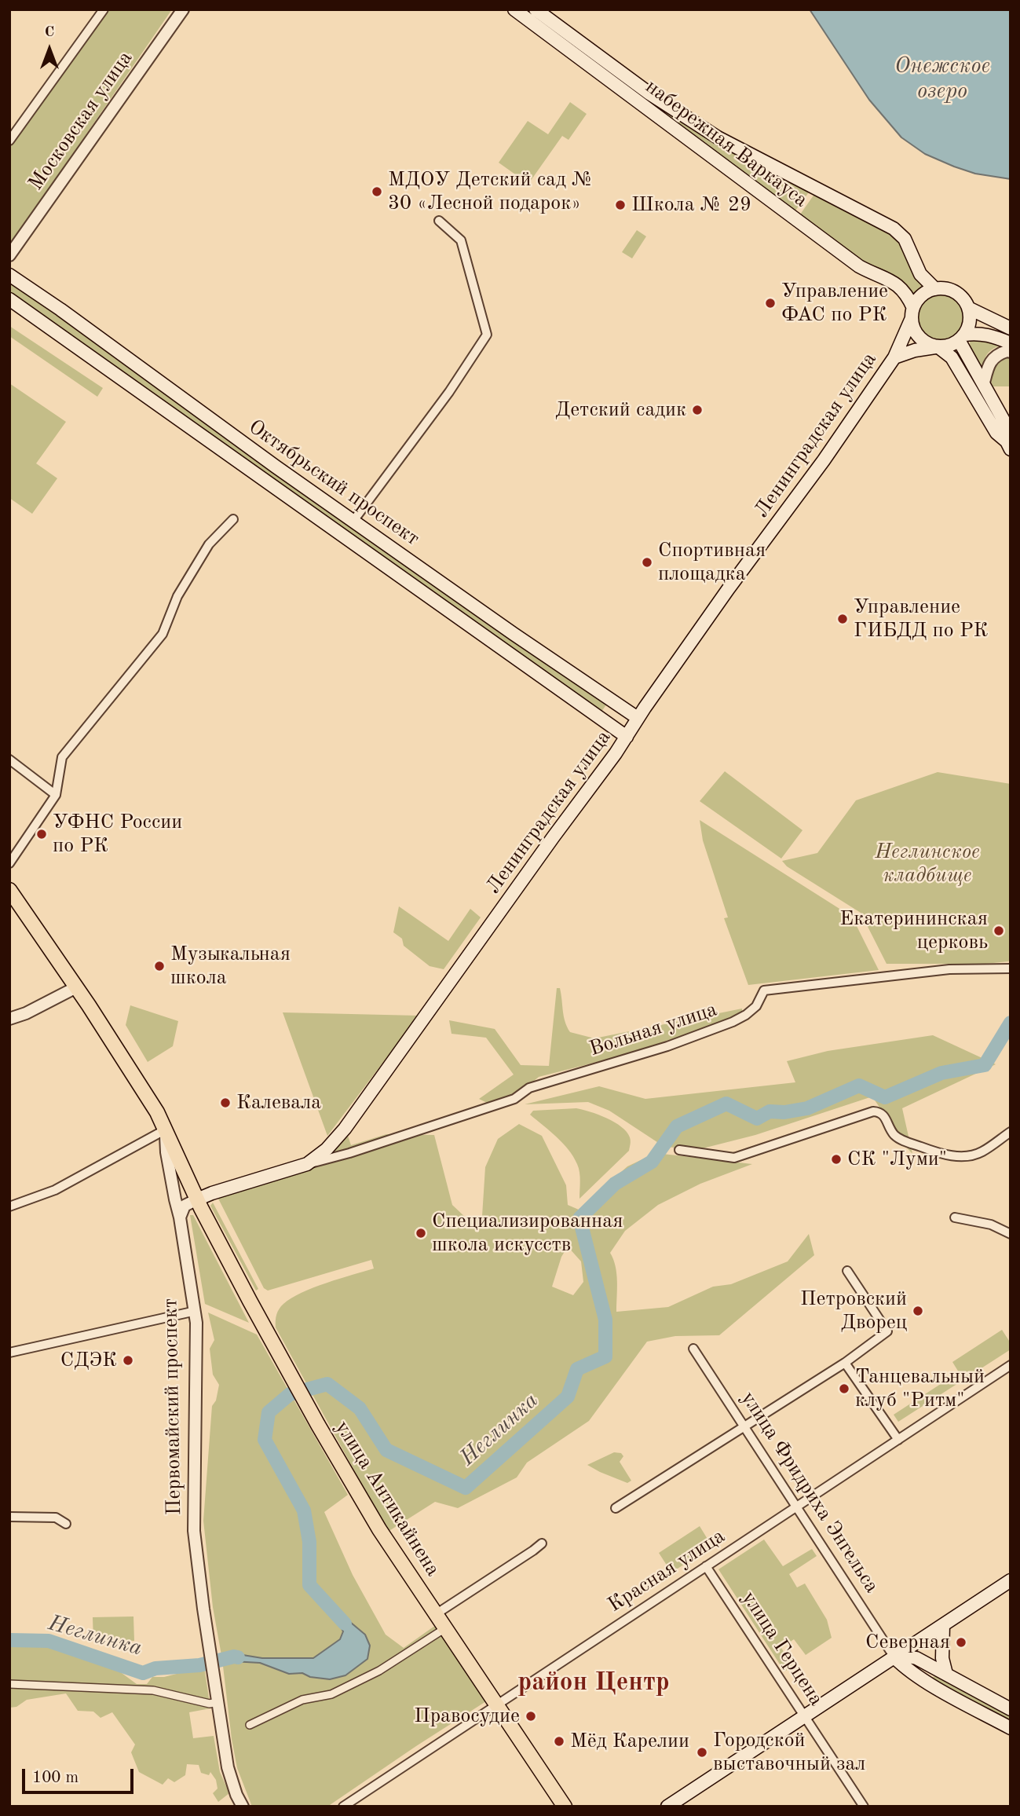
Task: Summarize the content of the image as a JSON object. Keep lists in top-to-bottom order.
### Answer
{
  "streets": {
    "main road": [
      "набережная Варкауса",
      "Ленинградская улица",
      "Октябрьский проспект",
      "Первомайский проспект",
      "улица Фридриха Энгельса",
      "улица Антикайнена"
    ],
    "street": [
      "Московская улица",
      "Вольная улица",
      "Красная улица",
      "улица Герцена"
    ]
  },
  "crossings": [
    ["набережная Варкауса", "Ленинградская улица"],
    ["Ленинградская улица", "Октябрьский проспект"],
    ["Ленинградская улица", "Вольная улица"],
    ["Ленинградская улица", "Первомайский проспект"],
    ["Ленинградская улица", "улица Антикайнена"],
    ["Первомайский проспект", "улица Антикайнена"],
    ["улица Фридриха Энгельса", "Красная улица"],
    ["улица Антикайнена", "Красная улица"],
    ["Красная улица", "улица Герцена"]
  ],
  "districts": ["район Центр"],
  "water": ["Онежское озеро", "Неглинка"],
  "parks": ["Неглинское кладбище"],
  "places": [
    "МДОУ Детский сад № 30 «Лесной подарок»",
    "Школа № 29",
    "Управление ФАС по РК",
    "Детский садик",
    "Спортивная площадка",
    "Управление ГИБДД по РК",
    "УФНС России по РК",
    "Екатерининская церковь",
    "Музыкальная школа",
    "Калевала",
    "СК \"Луми\"",
    "Специализированная школа искусств",
    "Петровский Дворец",
    "СДЭК",
    "Танцевальный клуб \"Ритм\"",
    "Северная",
    "Правосудие",
    "Мёд Карелии",
    "Городской выставочный зал"
  ],
  "scale_bar": "100 m",
  "north": "top"
}
